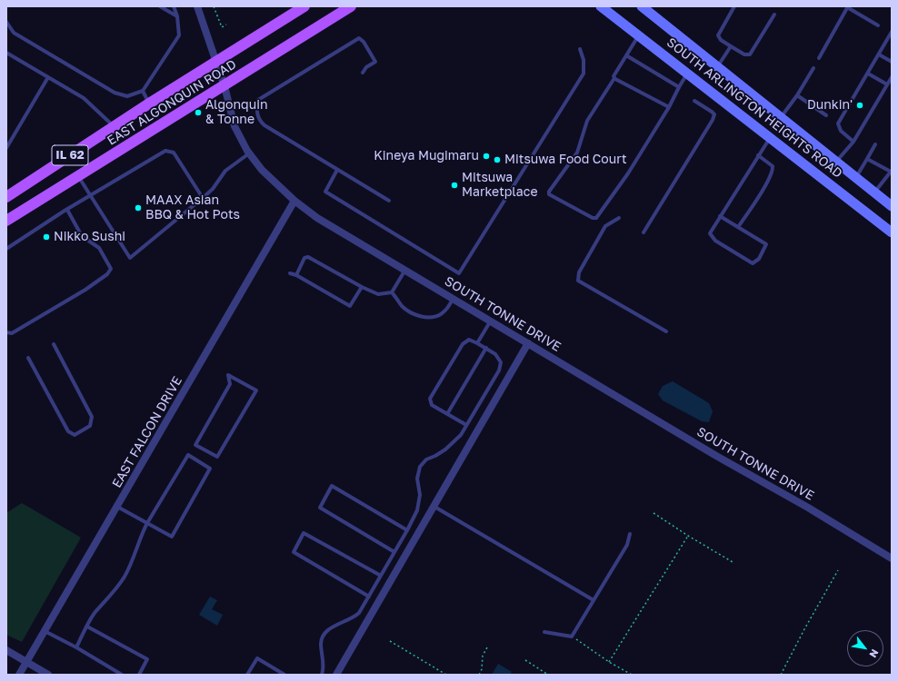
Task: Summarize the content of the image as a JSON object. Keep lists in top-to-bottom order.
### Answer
{
  "streets": {
    "main road": ["EAST ALGONQUIN ROAD", "SOUTH ARLINGTON HEIGHTS ROAD", "IL 62"],
    "street": ["SOUTH TONNE DRIVE", "EAST FALCON DRIVE"]
  },
  "crossings": [
    ["EAST ALGONQUIN ROAD", "SOUTH TONNE DRIVE"],
    ["SOUTH TONNE DRIVE", "EAST FALCON DRIVE"]
  ],
  "places": [
    "Dunkin'",
    "Algonquin & Tonne",
    "Kineya Mugimaru",
    "Mitsuwa Food Court",
    "Mitsuwa Marketplace",
    "MAAX Asian BBQ & Hot Pots",
    "Nikko Sushi"
  ],
  "north": "bottom right"
}
